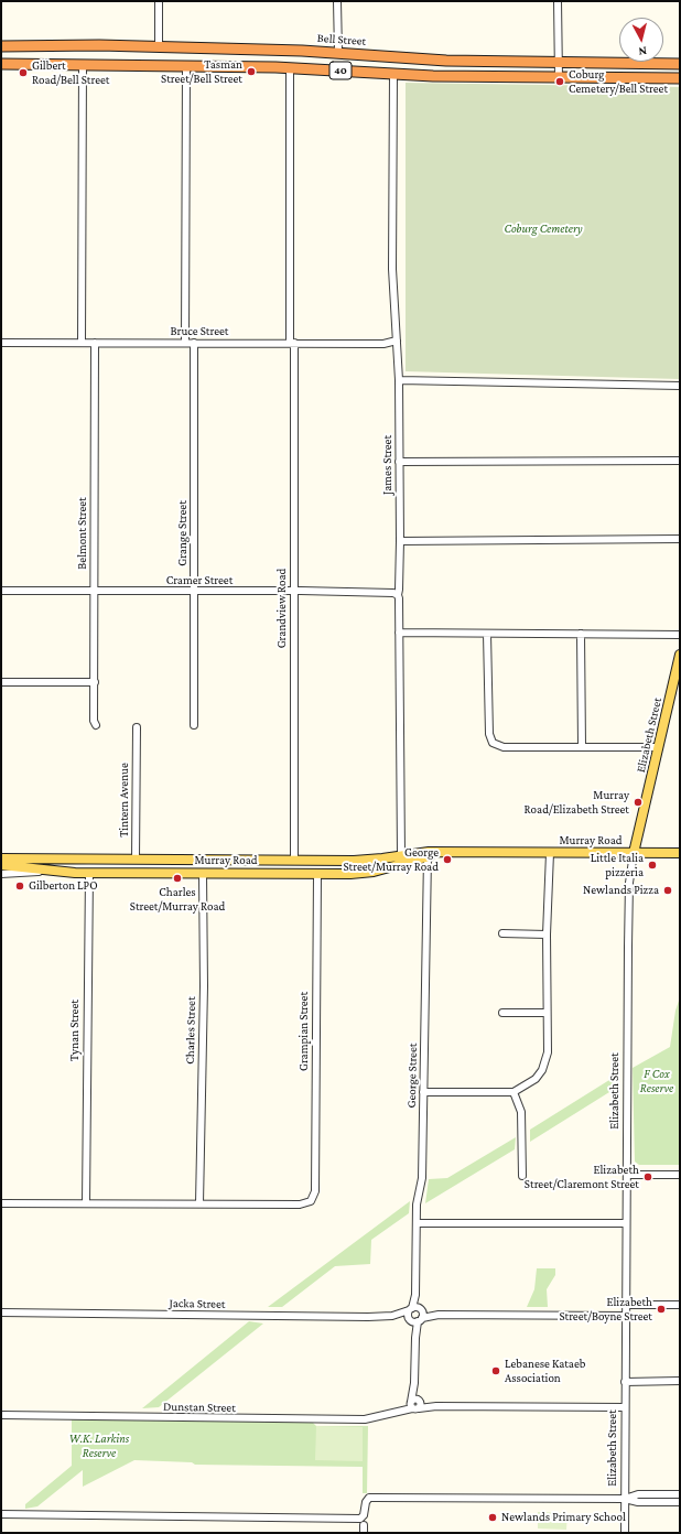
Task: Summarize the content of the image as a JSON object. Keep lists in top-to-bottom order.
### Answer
{
  "streets": {
    "highway": ["Bell Street", "40"],
    "main road": [
      "Grandview Road",
      "Elizabeth Street",
      "Tintern Avenue",
      "Murray Road",
      "Tynan Street",
      "Charles Street",
      "Grampian Street"
    ],
    "street": [
      "Bruce Street",
      "James Street",
      "Belmont Street",
      "Grange Street",
      "Cramer Street",
      "George Street",
      "Jacka Street",
      "Dunstan Street"
    ]
  },
  "crossings": [
    ["40", "James Street"],
    ["40", "Grandview Road"],
    ["Bruce Street", "James Street"],
    ["Bruce Street", "Belmont Street"],
    ["Bruce Street", "Grange Street"],
    ["Bruce Street", "Grandview Road"],
    ["James Street", "Cramer Street"],
    ["James Street", "Murray Road"],
    ["Belmont Street", "Cramer Street"],
    ["Grange Street", "Cramer Street"],
    ["Cramer Street", "Grandview Road"],
    ["Grandview Road", "Murray Road"],
    ["Elizabeth Street", "Murray Road"],
    ["Elizabeth Street", "Jacka Street"],
    ["Tintern Avenue", "Murray Road"],
    ["Murray Road", "Tynan Street"],
    ["Murray Road", "Charles Street"],
    ["Murray Road", "Grampian Street"],
    ["Murray Road", "George Street"],
    ["Charles Street", "Grampian Street"],
    ["George Street", "Jacka Street"],
    ["George Street", "Dunstan Street"]
  ],
  "parks": ["Coburg Cemetery", "F Cox Reserve", "W.K. Larkins Reserve"],
  "places": [
    "Tasman Street/Bell Street",
    "Gilbert Road/Bell Street",
    "Coburg Cemetery/Bell Street",
    "Murray Road/Elizabeth Street",
    "George Street/Murray Road",
    "Little Italia pizzeria",
    "Charles Street/Murray Road",
    "Gilberton LPO",
    "Newlands Pizza",
    "Elizabeth Street/Claremont Street",
    "Elizabeth Street/Boyne Street",
    "Lebanese Kataeb Association",
    "Newlands Primary School"
  ],
  "north": "bottom"
}
